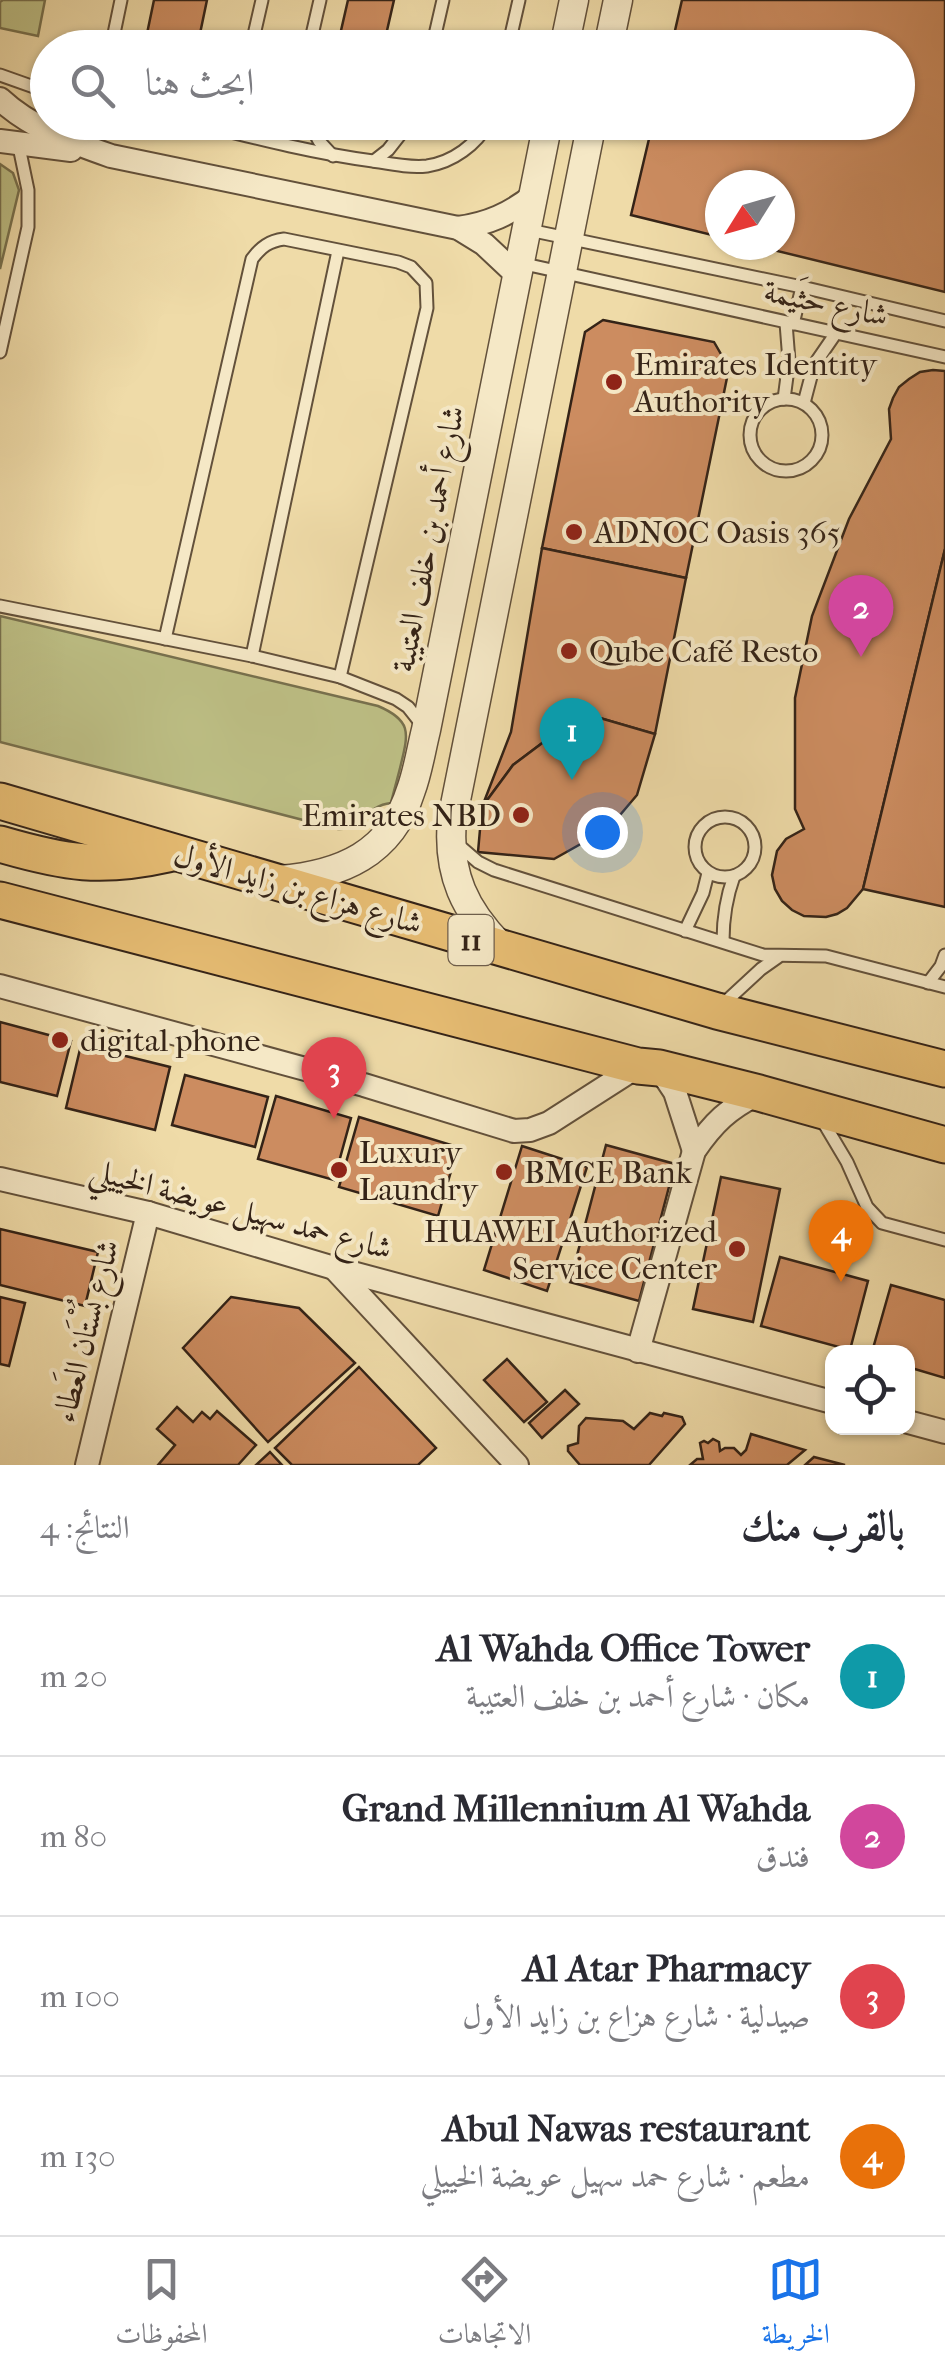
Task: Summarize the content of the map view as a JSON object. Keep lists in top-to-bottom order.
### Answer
{
  "streets": {
    "main road": ["شارع هزاع بن زايد الأول", "11"],
    "street": ["شارع أحمد بن خلف العتيبة", "شارع حمد سهيل عويضة الخييلي", "شارع بُسْتَان العَطاء"],
    "lane": ["شارع حثَيمة"]
  },
  "crossings": [
    ["شارع حثَيمة", "شارع أحمد بن خلف العتيبة"],
    ["شارع أحمد بن خلف العتيبة", "شارع هزاع بن زايد الأول"],
    ["شارع حمد سهيل عويضة الخييلي", "شارع بُسْتَان العَطاء"]
  ],
  "places": [
    "Emirates Identity Authority",
    "ADNOC Oasis 365",
    "Qube Café Resto",
    "Emirates NBD",
    "digital phone",
    "Luxury Laundry",
    "BMCE Bank",
    "HUAWEI Authorized Service Center"
  ],
  "north": "bottom left",
  "page": {
    "search": "ابحث هنا",
    "pins": [
      "2",
      "1",
      "3",
      "4"
    ],
    "heading": ["بالقرب منك", "النتائج: 4"],
    "list": [
      {
        "mark": "1",
        "name": "Al Wahda Office Tower",
        "note": "مكان · شارع أحمد بن خلف العتيبة",
        "value": "20 m"
      },
      {
        "mark": "2",
        "name": "Grand Millennium Al Wahda",
        "note": "فندق",
        "value": "80 m"
      },
      {
        "mark": "3",
        "name": "Al Atar Pharmacy",
        "note": "صيدلية · شارع هزاع بن زايد الأول",
        "value": "100 m"
      },
      {
        "mark": "4",
        "name": "Abul Nawas restaurant",
        "note": "مطعم · شارع حمد سهيل عويضة الخييلي",
        "value": "130 m"
      }
    ],
    "nav": ["الخريطة", "الاتجاهات", "المحفوظات"]
  }
}
